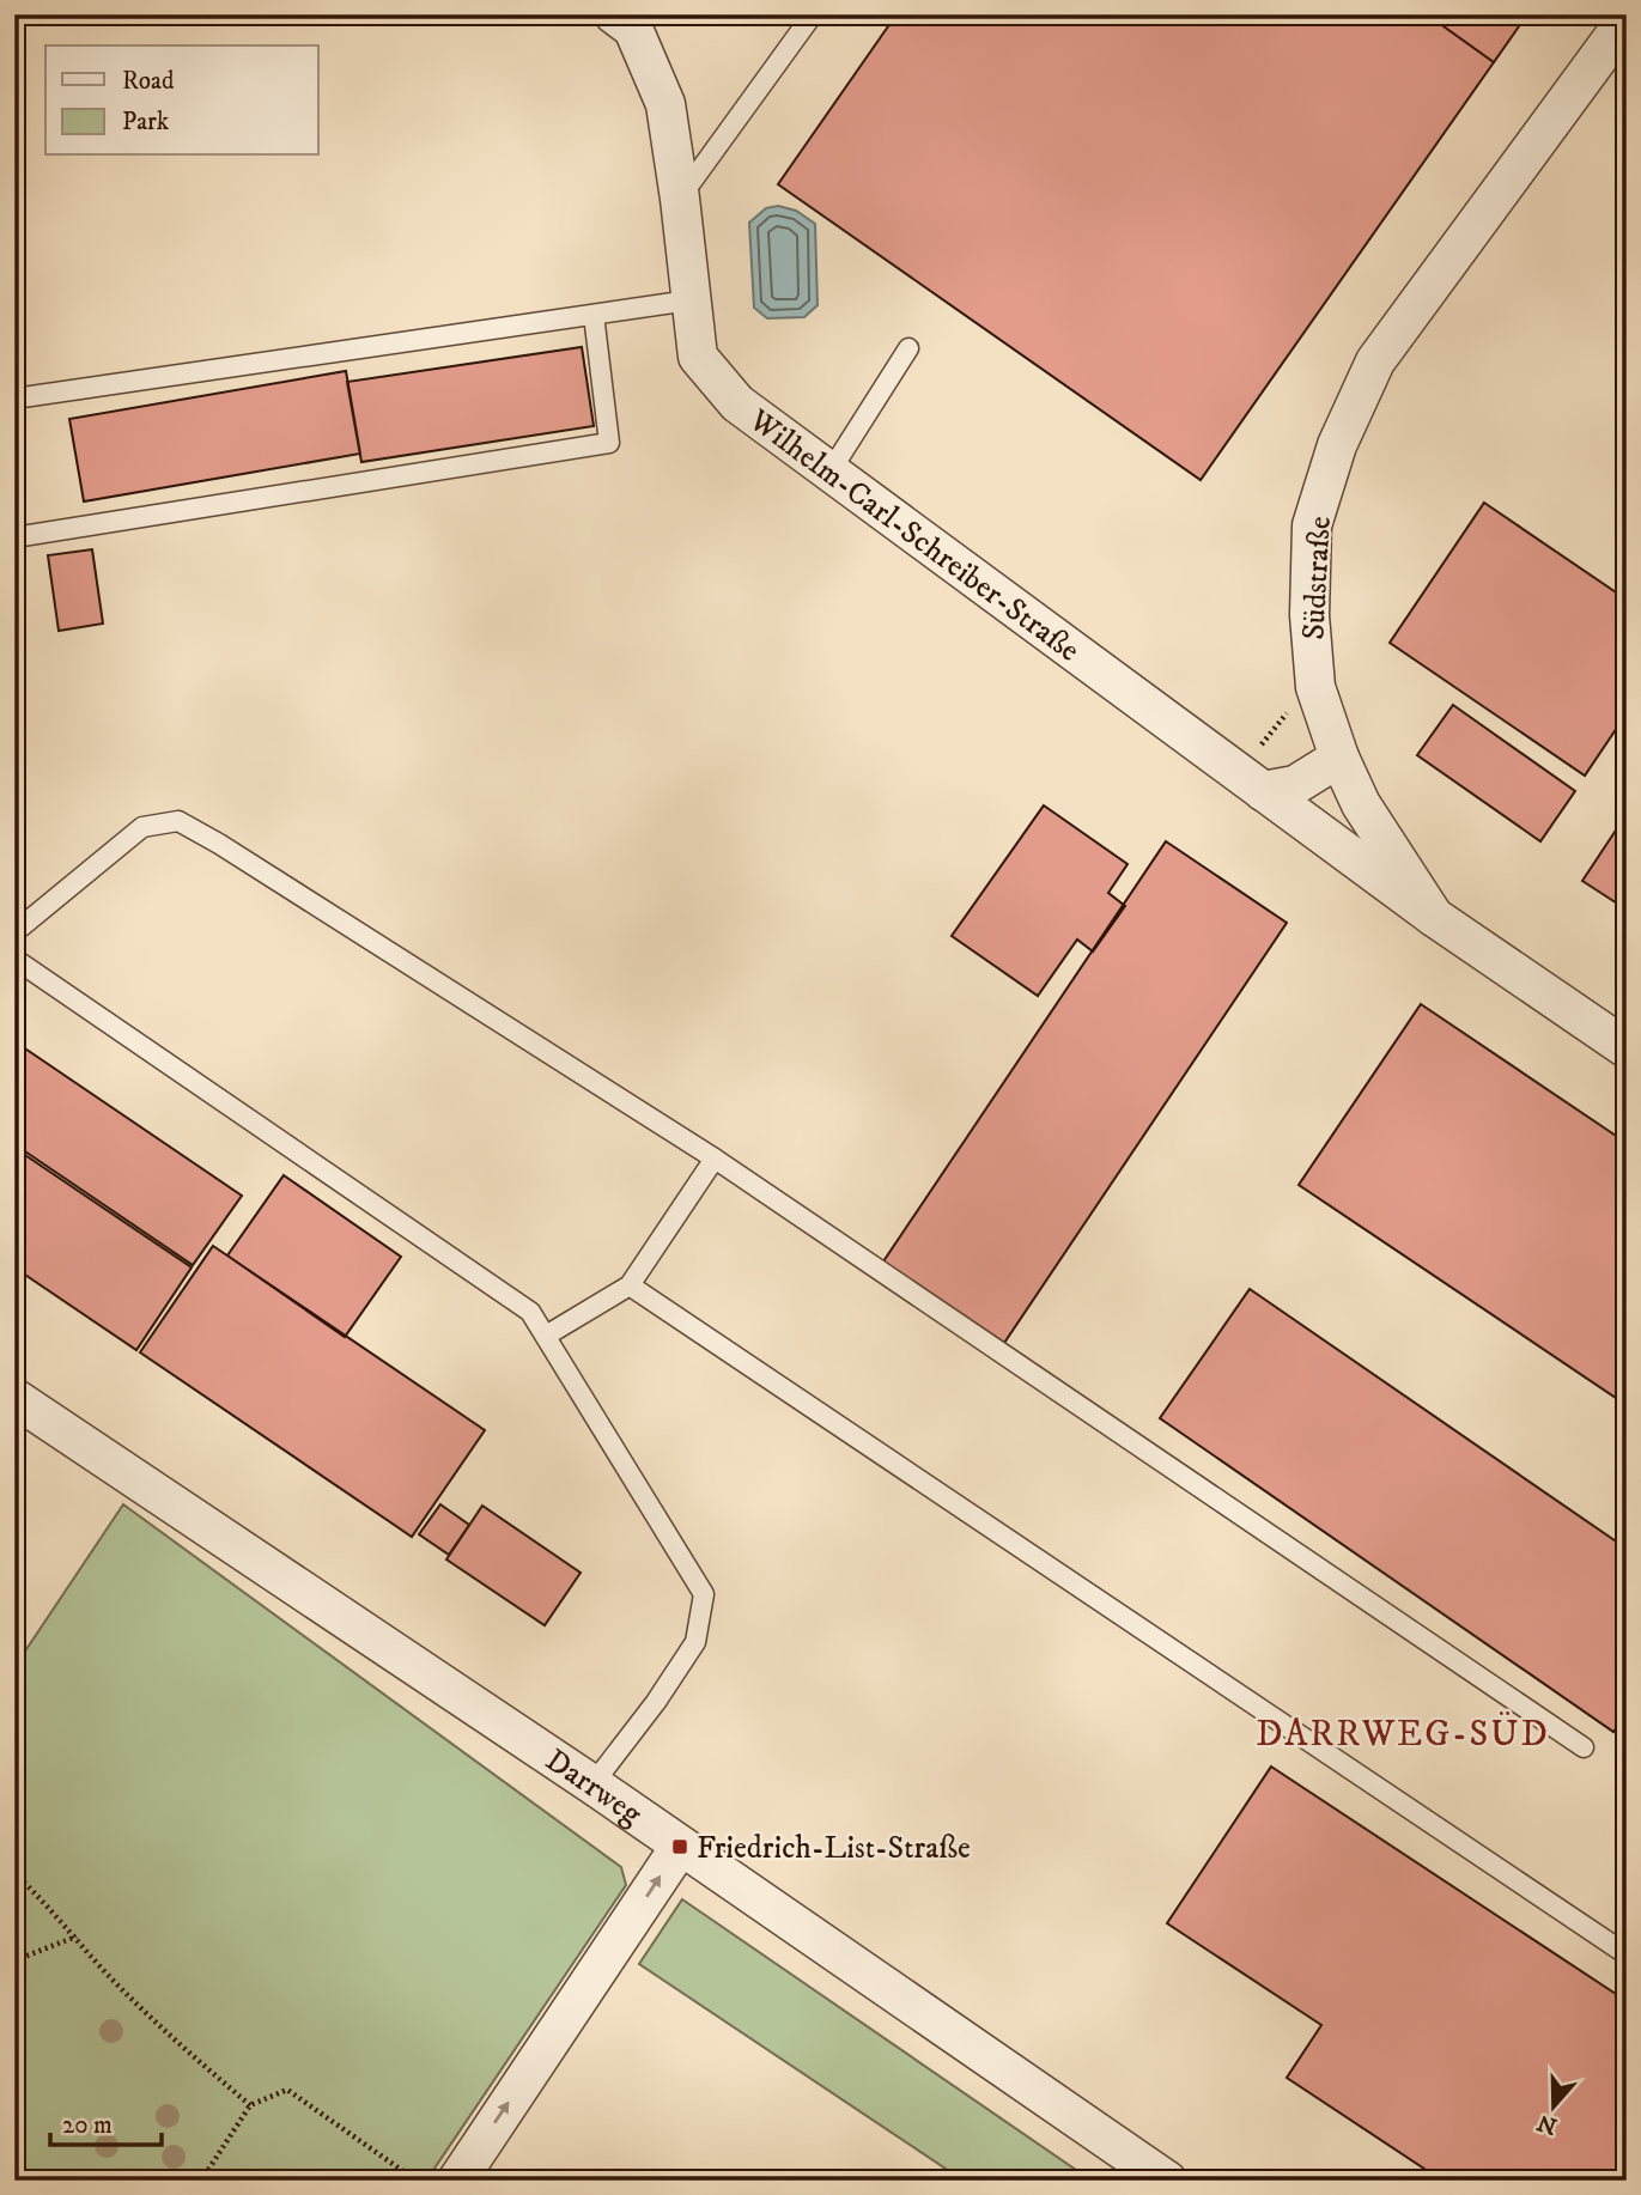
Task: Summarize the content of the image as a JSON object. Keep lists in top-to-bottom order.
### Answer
{
  "streets": {
    "street": ["Wilhelm-Carl-Schreiber-Straße", "Südstraße", "Darrweg"]
  },
  "crossings": [
    ["Wilhelm-Carl-Schreiber-Straße", "Südstraße"]
  ],
  "districts": ["DARRWEG-SÜD"],
  "places": {
    "transit": ["Friedrich-List-Straße"]
  },
  "legend": ["Road", "Park"],
  "scale_bar": "20 m",
  "north": "bottom"
}
